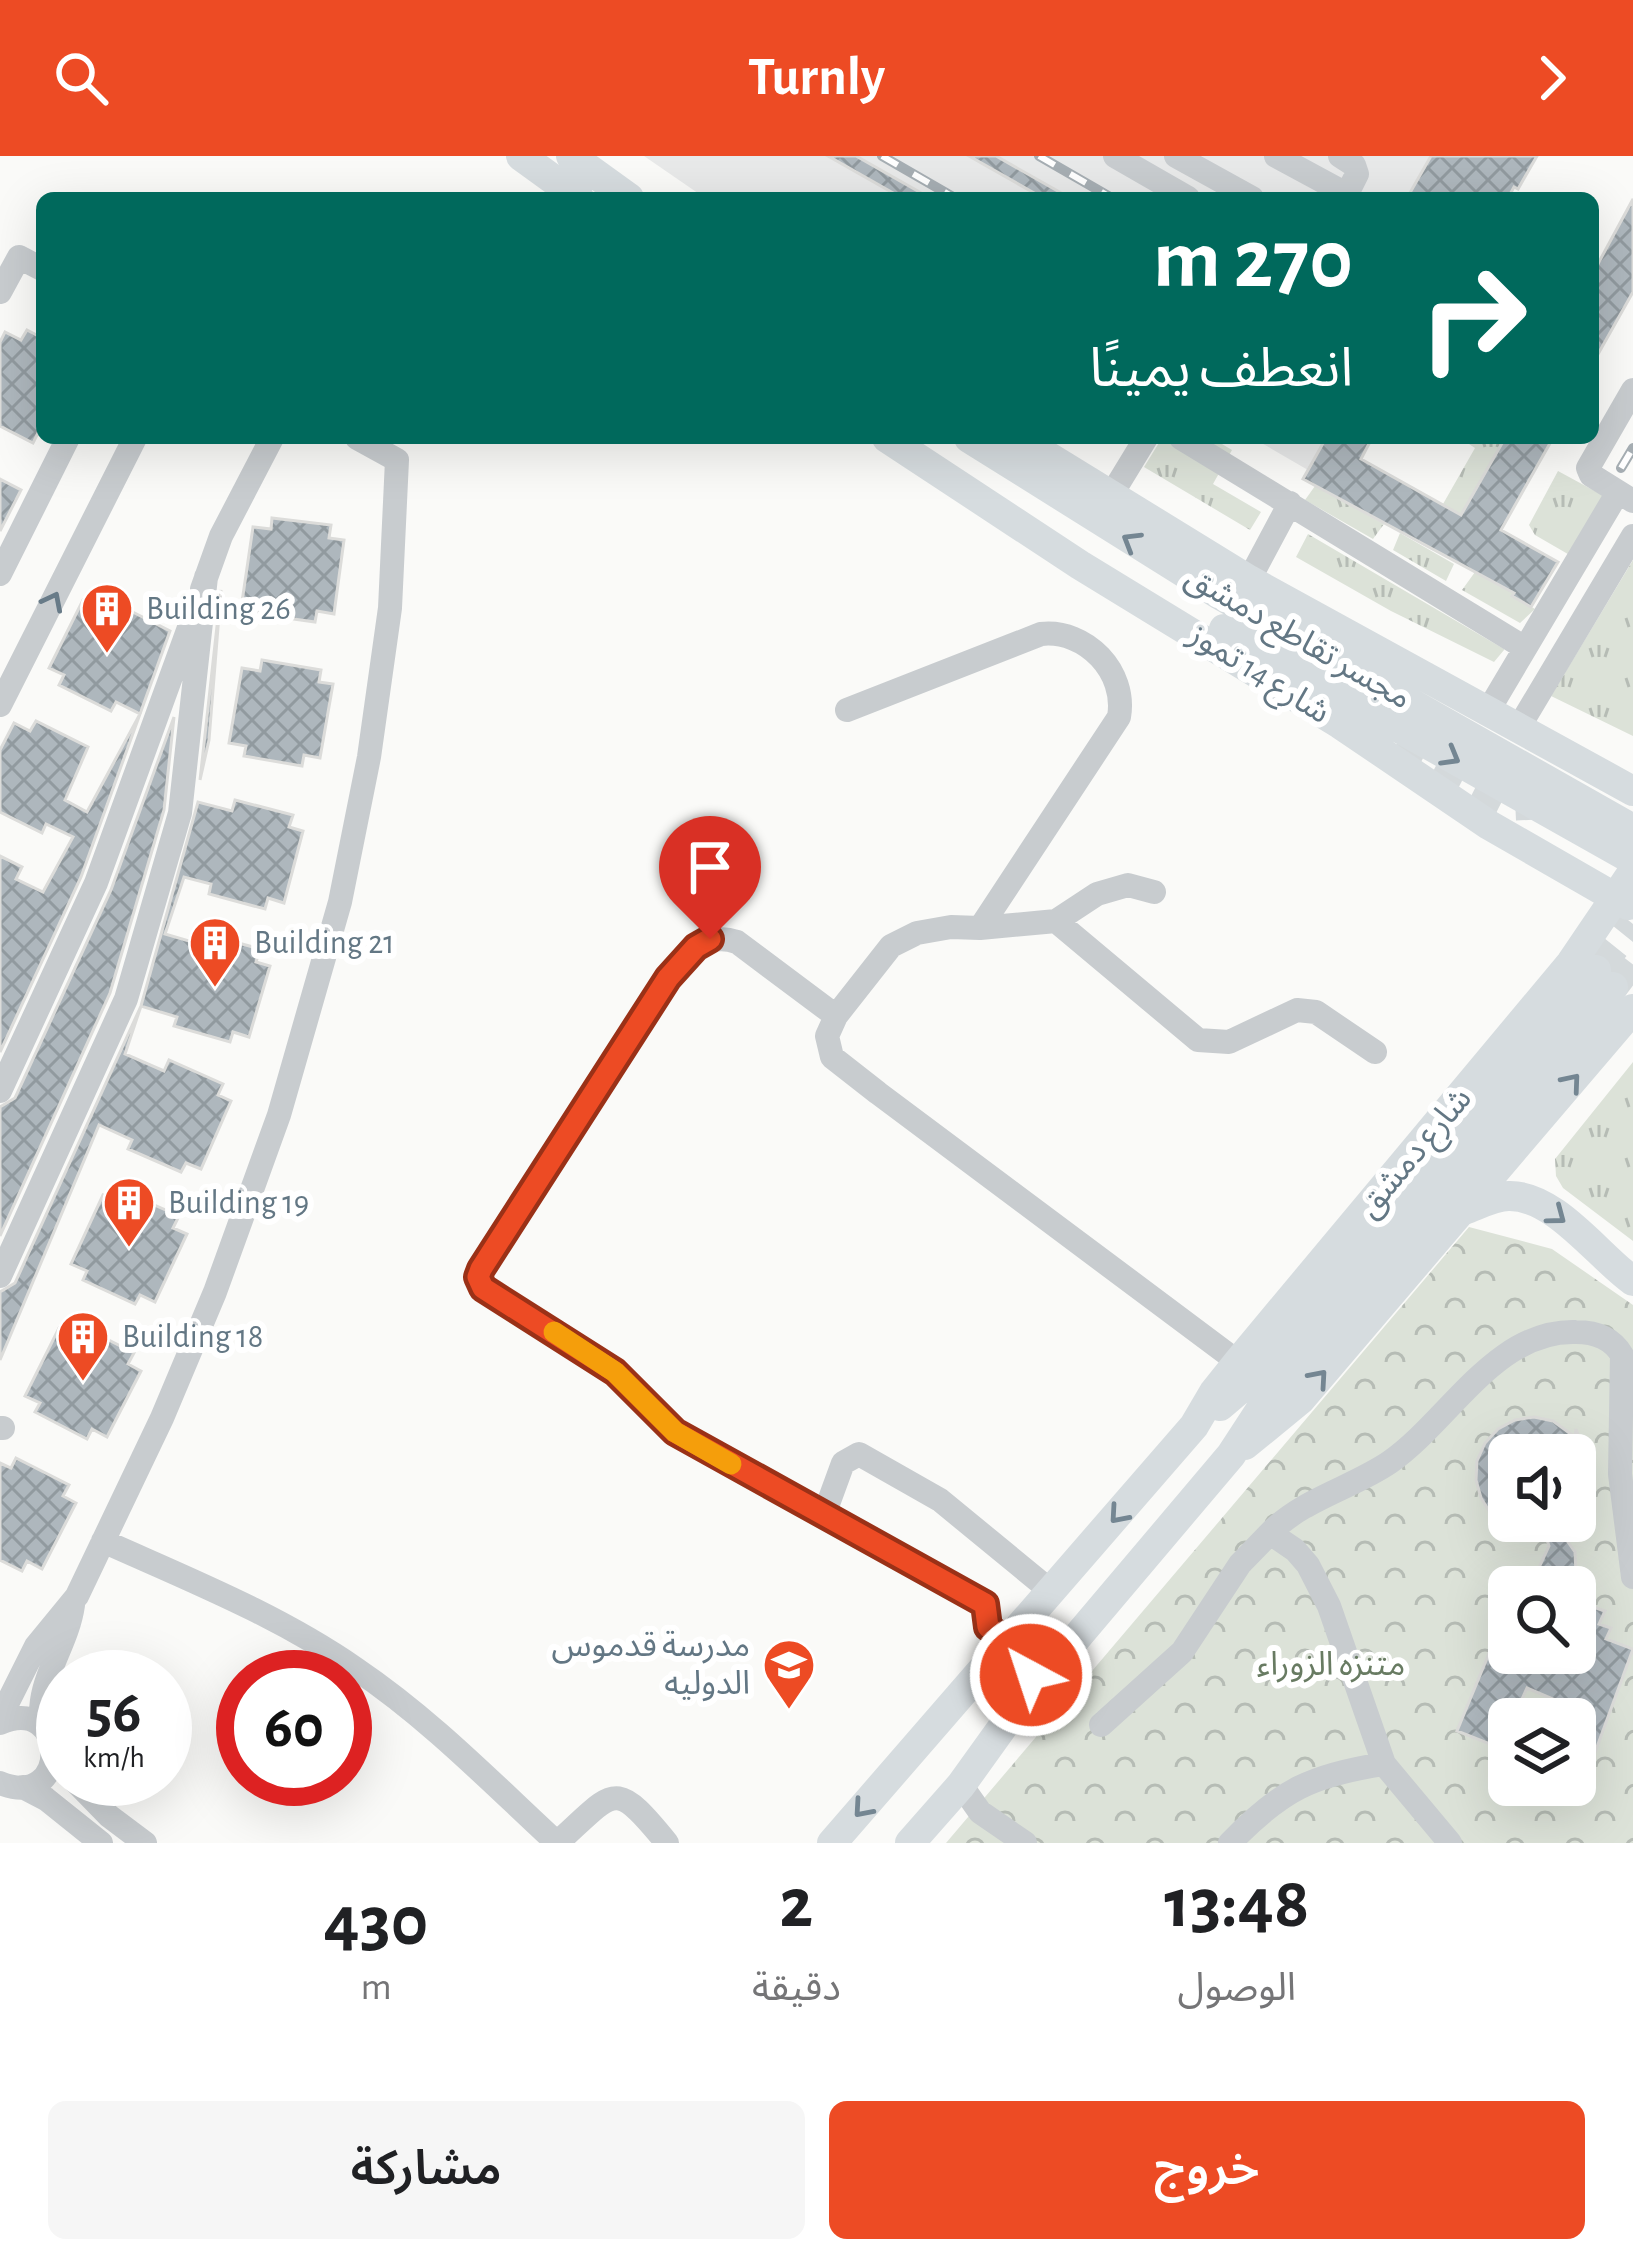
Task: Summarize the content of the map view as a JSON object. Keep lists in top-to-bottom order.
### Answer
{
  "streets": {
    "main road": ["مجسر تقاطع دمشق", "شارع 14 تموز", "شارع دمشق"]
  },
  "crossings": [
    ["مجسر تقاطع دمشق", "شارع 14 تموز"],
    ["مجسر تقاطع دمشق", "شارع دمشق"],
    ["شارع 14 تموز", "شارع دمشق"]
  ],
  "parks": ["متنزه الزوراء"],
  "places": {
    "building": [
      "Building 26",
      "Building 21",
      "Building 19",
      "Building 18"
    ],
    "school or university": ["مدرسة قدموس الدوليه"]
  },
  "page": {
    "header": "Turnly",
    "turn": ["270 m", "انعطف يمينًا"],
    "speed": "56 km/h",
    "limit": "60",
    "eta": [
      "13:48",
      "الوصول",
      "2",
      "دقيقة",
      "430",
      "m"
    ],
    "buttons": ["خروج", "مشاركة"]
  }
}
